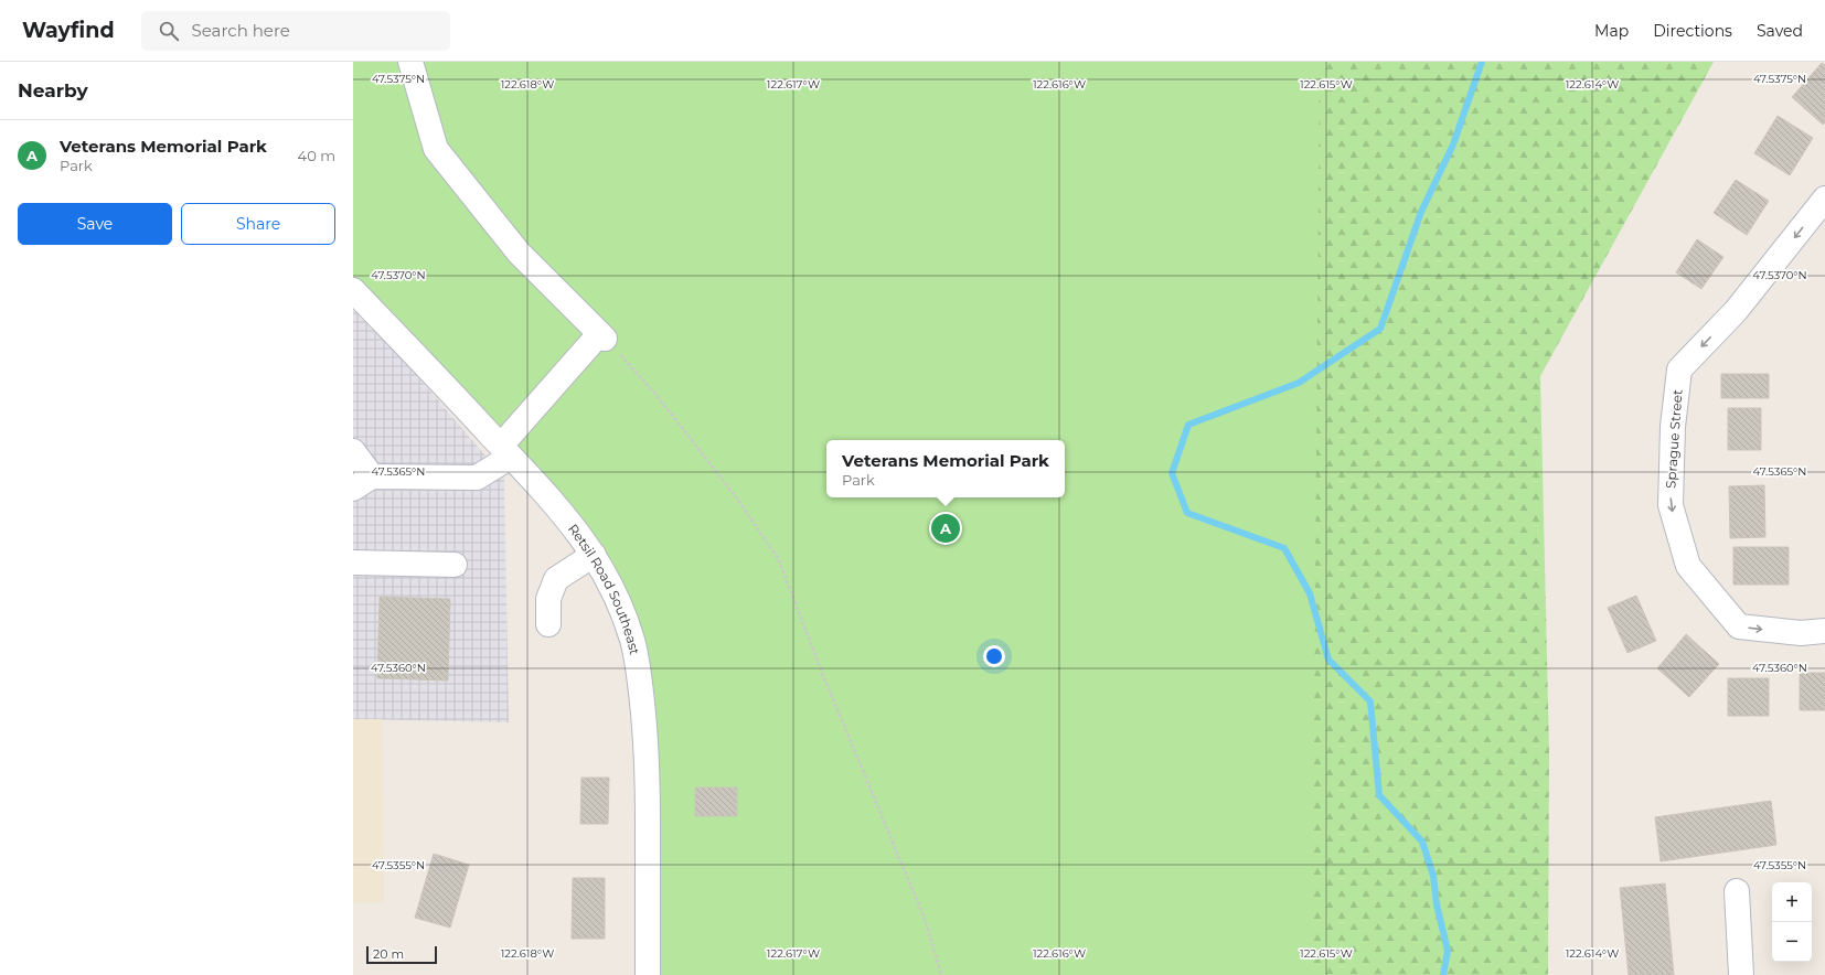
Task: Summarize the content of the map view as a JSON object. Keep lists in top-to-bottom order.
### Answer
{
  "streets": {
    "street": ["Sprague Street", "Retsil Road Southeast"]
  },
  "scale_bar": "20 m",
  "page": {
    "header": "Wayfind",
    "search": "Search here",
    "nav": ["Map", "Directions", "Saved"],
    "heading": "Nearby",
    "list": [
      {
        "mark": "A",
        "name": "Veterans Memorial Park",
        "note": "Park",
        "value": "40 m"
      }
    ],
    "buttons": ["Save", "Share"],
    "popup": ["Veterans Memorial Park", "Park"],
    "pins": "A",
    "map_buttons": ["+", "−"],
    "scale": "20 m"
  },
  "coordinates": [
    "47.5375°N",
    "122.618°W",
    "122.617°W",
    "122.616°W",
    "122.615°W",
    "122.614°W",
    "47.5370°N",
    "47.5365°N",
    "47.5360°N",
    "47.5355°N"
  ]
}
